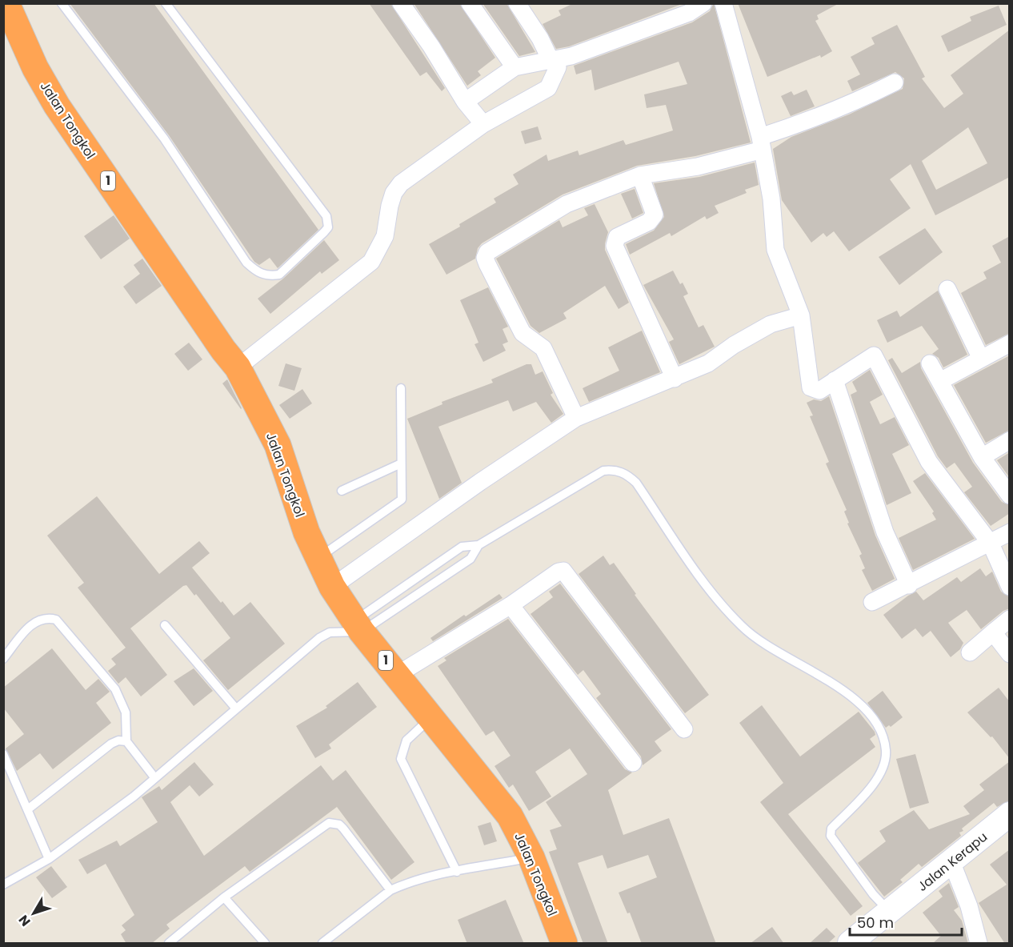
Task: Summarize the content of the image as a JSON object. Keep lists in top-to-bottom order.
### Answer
{
  "streets": {
    "highway": ["Jalan Tongkol", "1"],
    "main road": ["Jalan Kerapu"]
  },
  "scale_bar": "50 m",
  "north": "bottom left"
}
